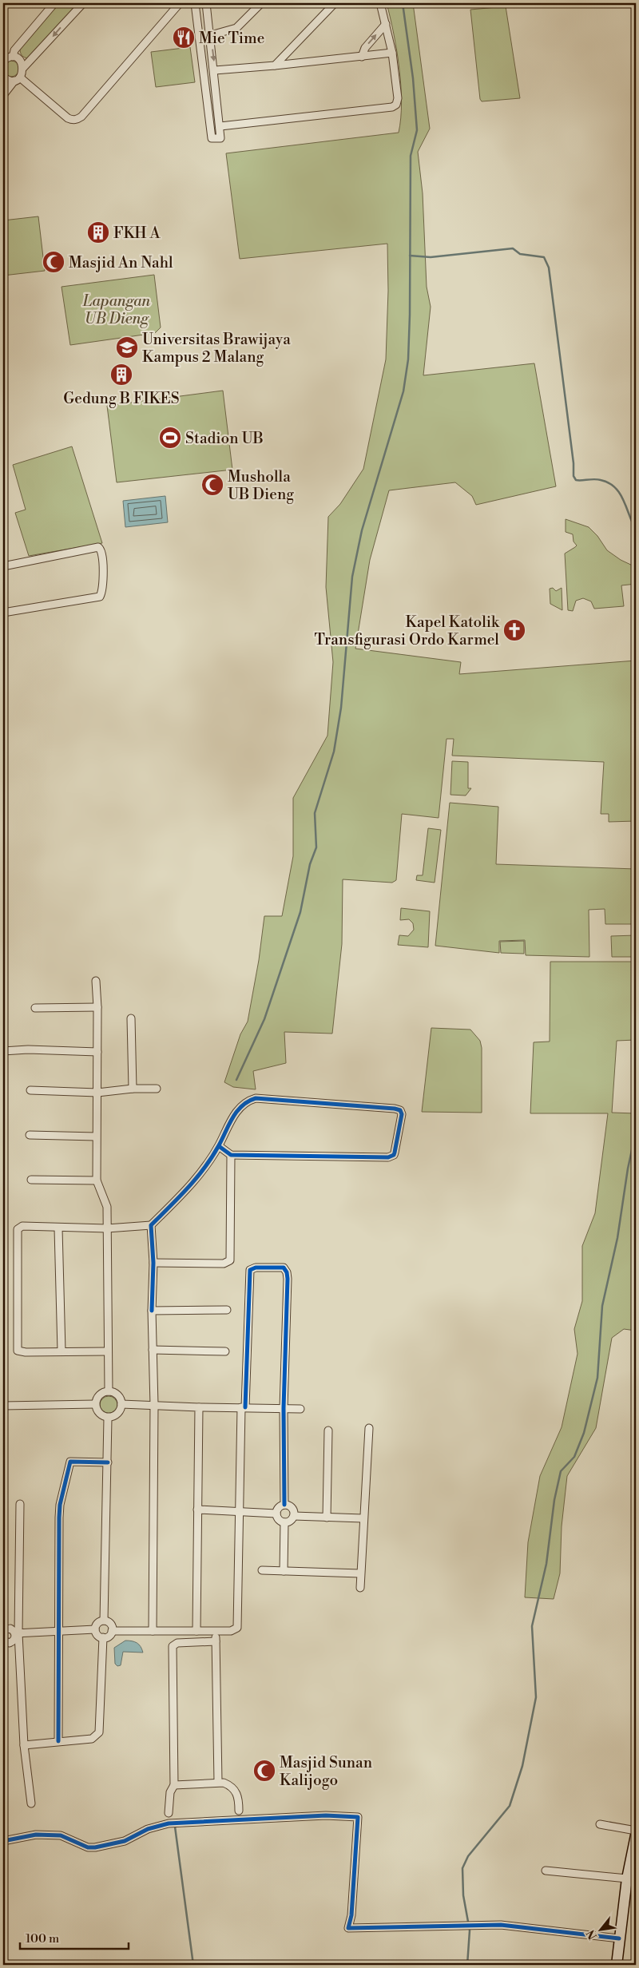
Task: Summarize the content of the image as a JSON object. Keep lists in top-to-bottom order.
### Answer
{
  "parks": ["Lapangan UB Dieng"],
  "places": {
    "restaurant": ["Mie Time"],
    "building": ["FKH A", "Gedung B FIKES"],
    "mosque": ["Masjid An Nahl", "Musholla UB Dieng", "Masjid Sunan Kalijogo"],
    "school or university": ["Universitas Brawijaya Kampus 2 Malang"],
    "sports": ["Stadion UB"],
    "church": ["Kapel Katolik Transfigurasi Ordo Karmel"]
  },
  "scale_bar": "100 m",
  "north": "bottom left"
}
